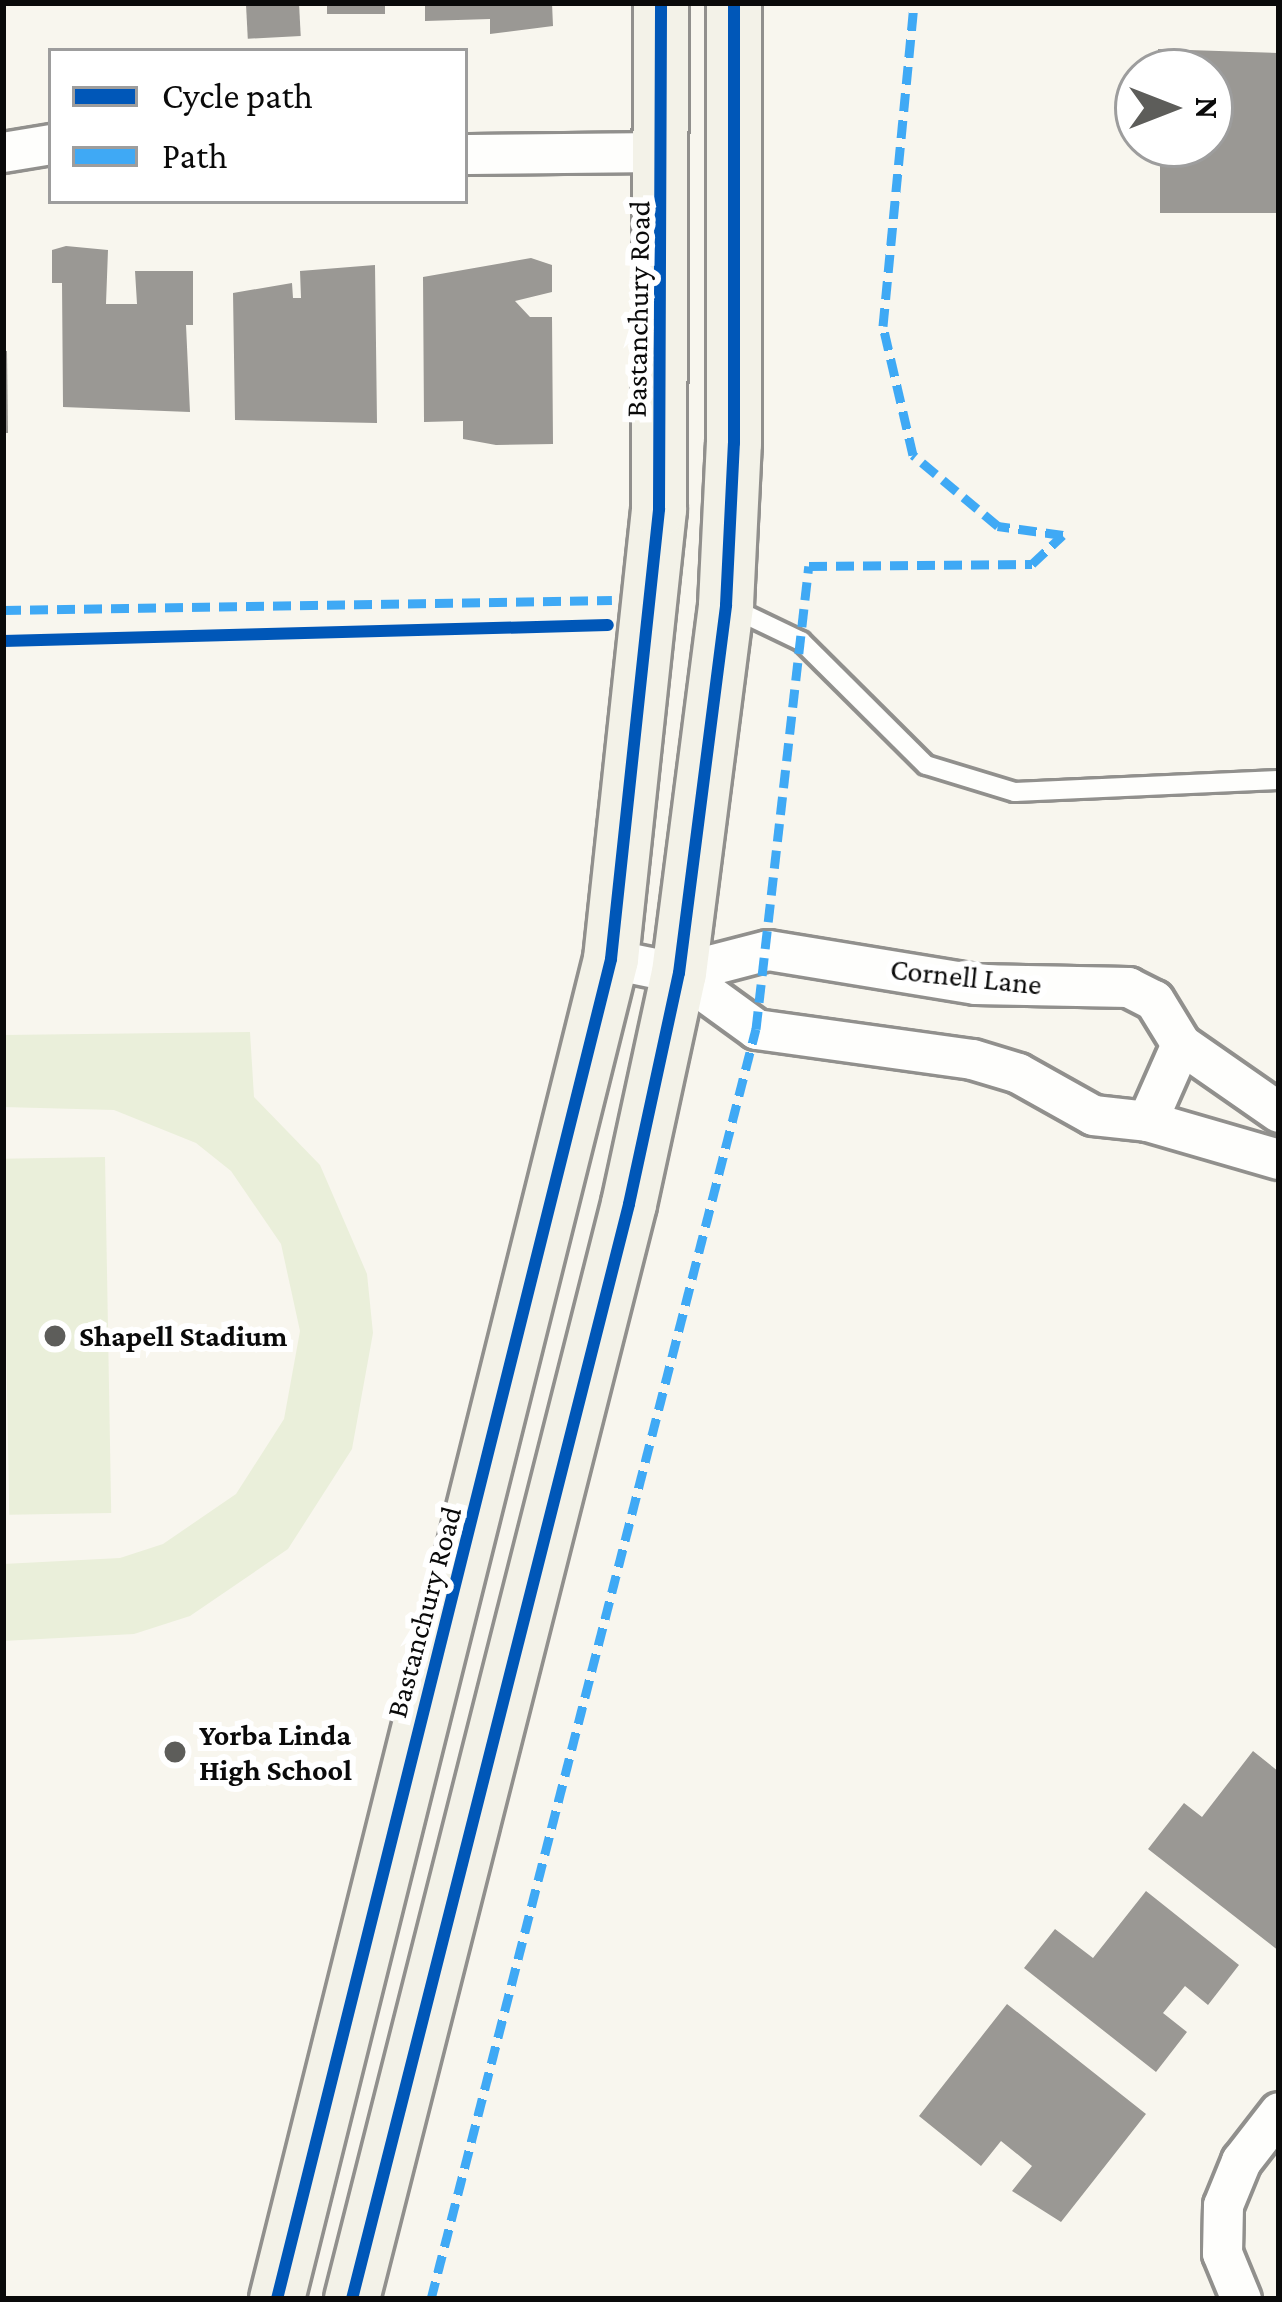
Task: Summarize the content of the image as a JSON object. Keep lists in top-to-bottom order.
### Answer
{
  "streets": {
    "main road": ["Bastanchury Road"],
    "street": ["Cornell Lane"]
  },
  "crossings": [
    ["Bastanchury Road", "Cornell Lane"]
  ],
  "places": ["Shapell Stadium", "Yorba Linda High School"],
  "legend": ["Cycle path", "Path"],
  "north": "right"
}
